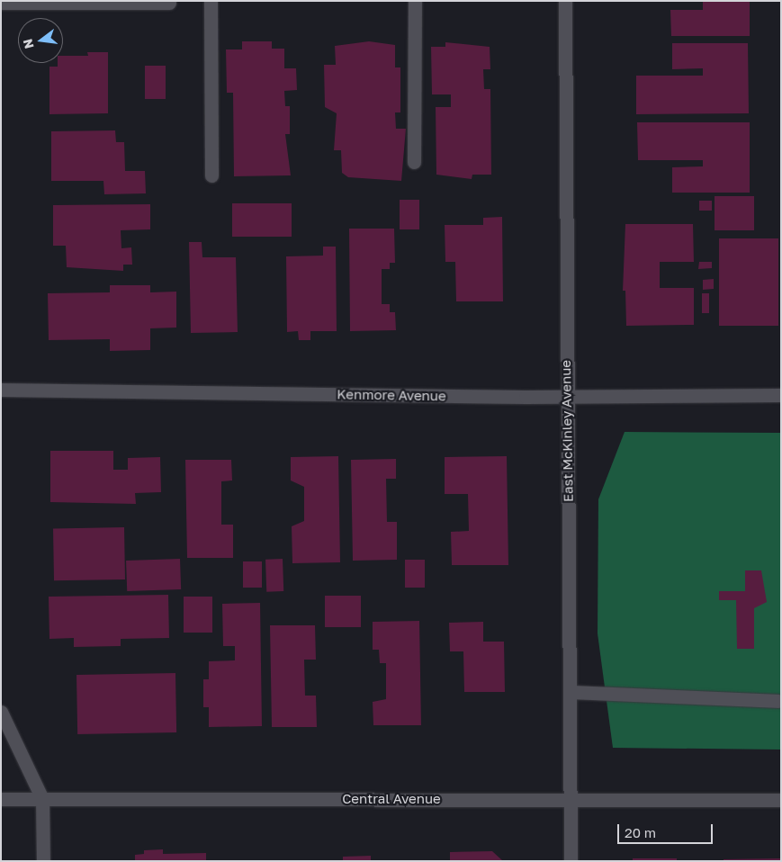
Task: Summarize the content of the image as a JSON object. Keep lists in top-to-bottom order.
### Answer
{
  "streets": {
    "street": ["Kenmore Avenue", "East McKinley Avenue", "Central Avenue"]
  },
  "crossings": [
    ["Kenmore Avenue", "East McKinley Avenue"],
    ["East McKinley Avenue", "Central Avenue"]
  ],
  "scale_bar": "20 m",
  "north": "left"
}
